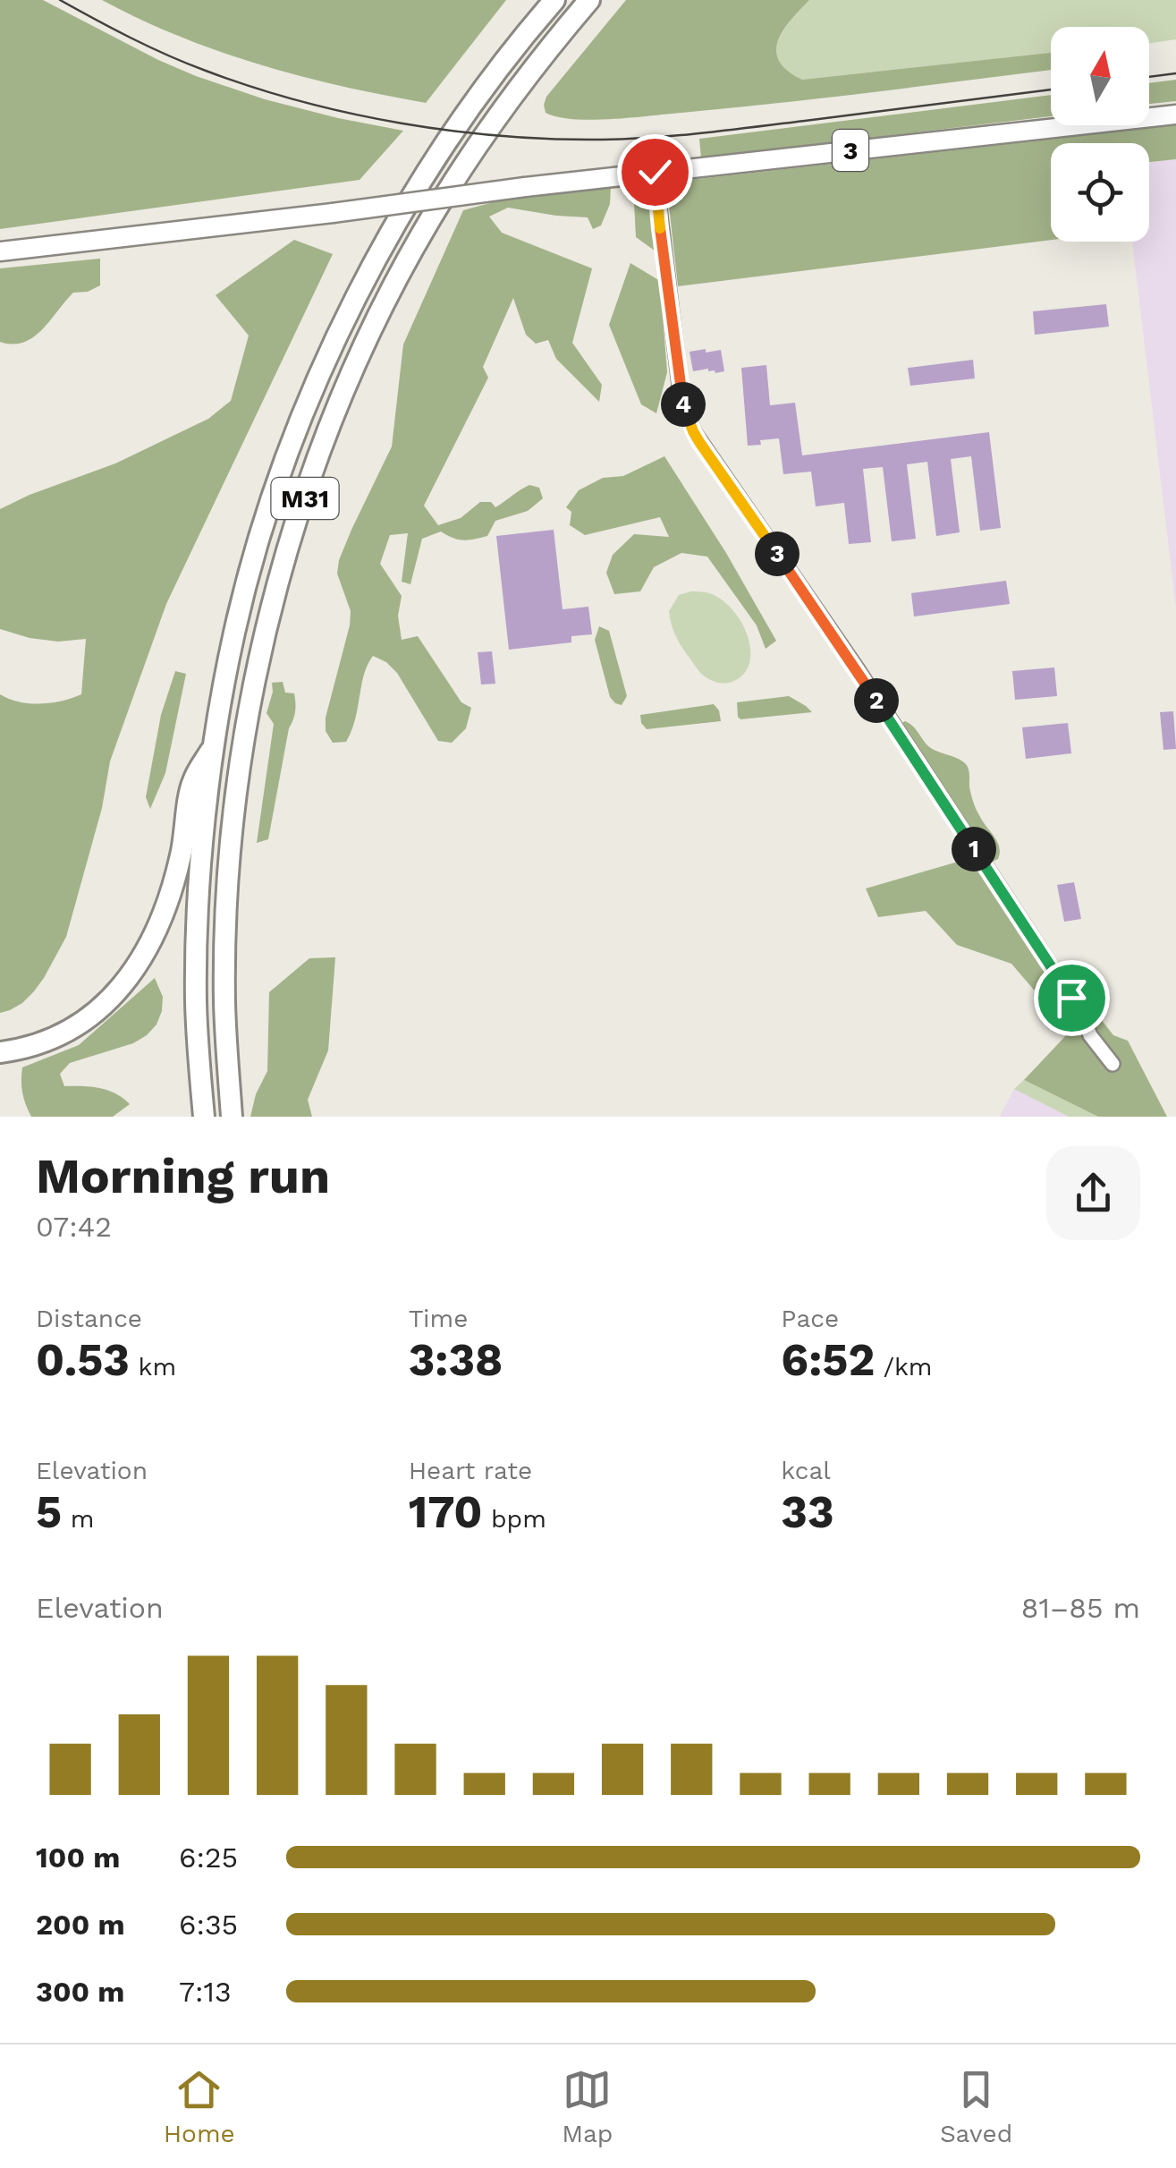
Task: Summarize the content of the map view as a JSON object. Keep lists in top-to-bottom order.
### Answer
{
  "streets": {
    "highway": ["M31"],
    "main road": ["3"]
  },
  "north": "top",
  "page": {
    "pins": [
      "4",
      "3",
      "2",
      "1"
    ],
    "heading": ["Morning run", "07:42"],
    "stats": [
      ["Distance", "0.53 km"],
      ["Time", "3:38"],
      ["Pace", "6:52 /km"],
      ["Elevation", "5 m"],
      ["Heart rate", "170 bpm"],
      ["kcal", "33"]
    ],
    "chart": ["Elevation", "81–85 m"],
    "list": [
      {
        "name": "100 m",
        "note": "6:25"
      },
      {
        "name": "200 m",
        "note": "6:35"
      },
      {
        "name": "300 m",
        "note": "7:13"
      }
    ],
    "tabs": ["Home", "Map", "Saved"]
  }
}
